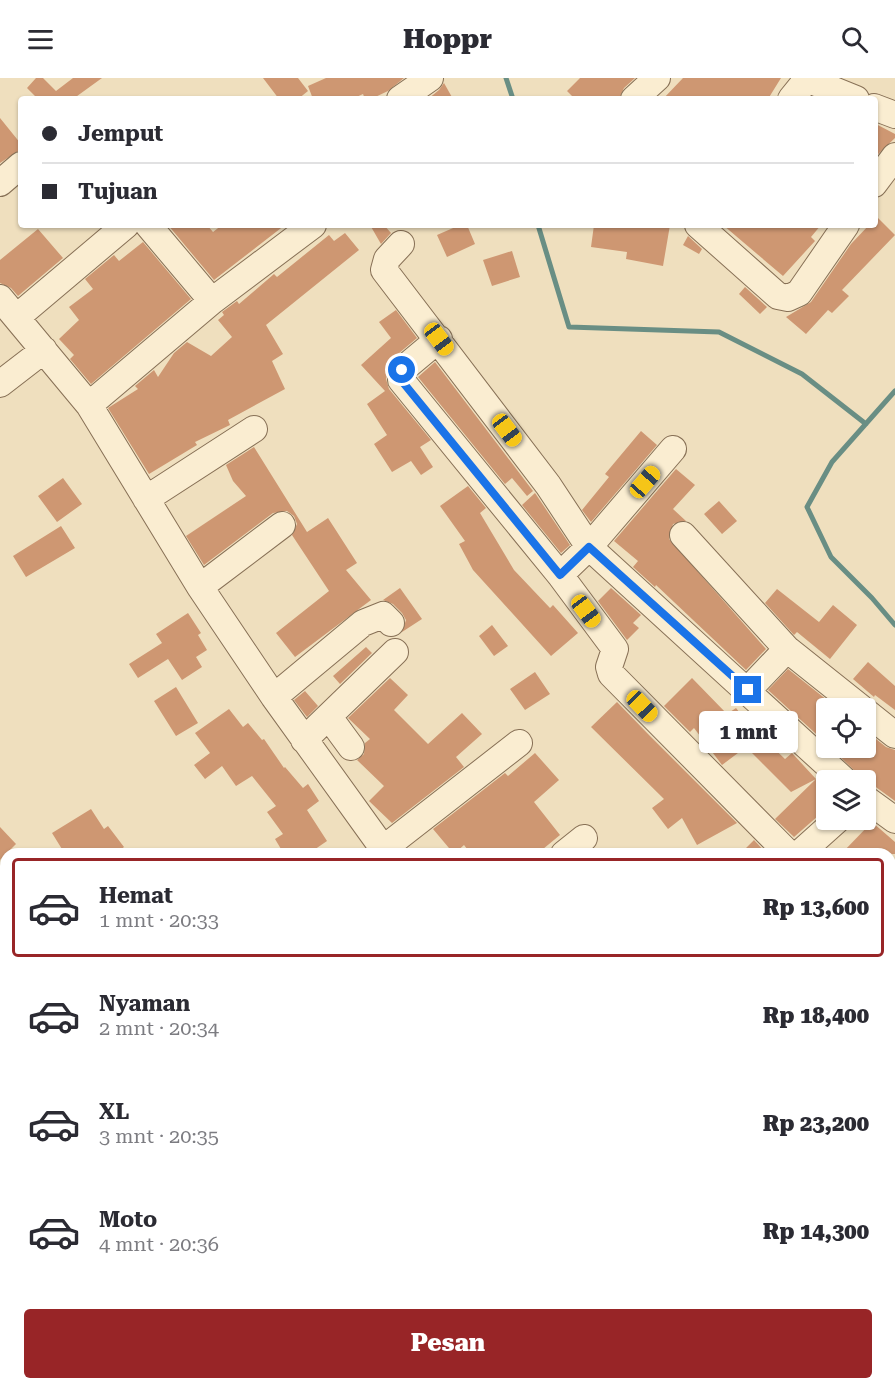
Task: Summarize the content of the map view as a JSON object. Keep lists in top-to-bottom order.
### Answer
{
  "page": {
    "header": "Hoppr",
    "banner": ["Jemput", "Tujuan"],
    "bubble": "1 mnt",
    "list": [
      {
        "name": "Hemat",
        "note": "1 mnt · 20:33",
        "value": "Rp 13,600"
      },
      {
        "name": "Nyaman",
        "note": "2 mnt · 20:34",
        "value": "Rp 18,400"
      },
      {
        "name": "XL",
        "note": "3 mnt · 20:35",
        "value": "Rp 23,200"
      },
      {
        "name": "Moto",
        "note": "4 mnt · 20:36",
        "value": "Rp 14,300"
      }
    ],
    "buttons": "Pesan"
  }
}
